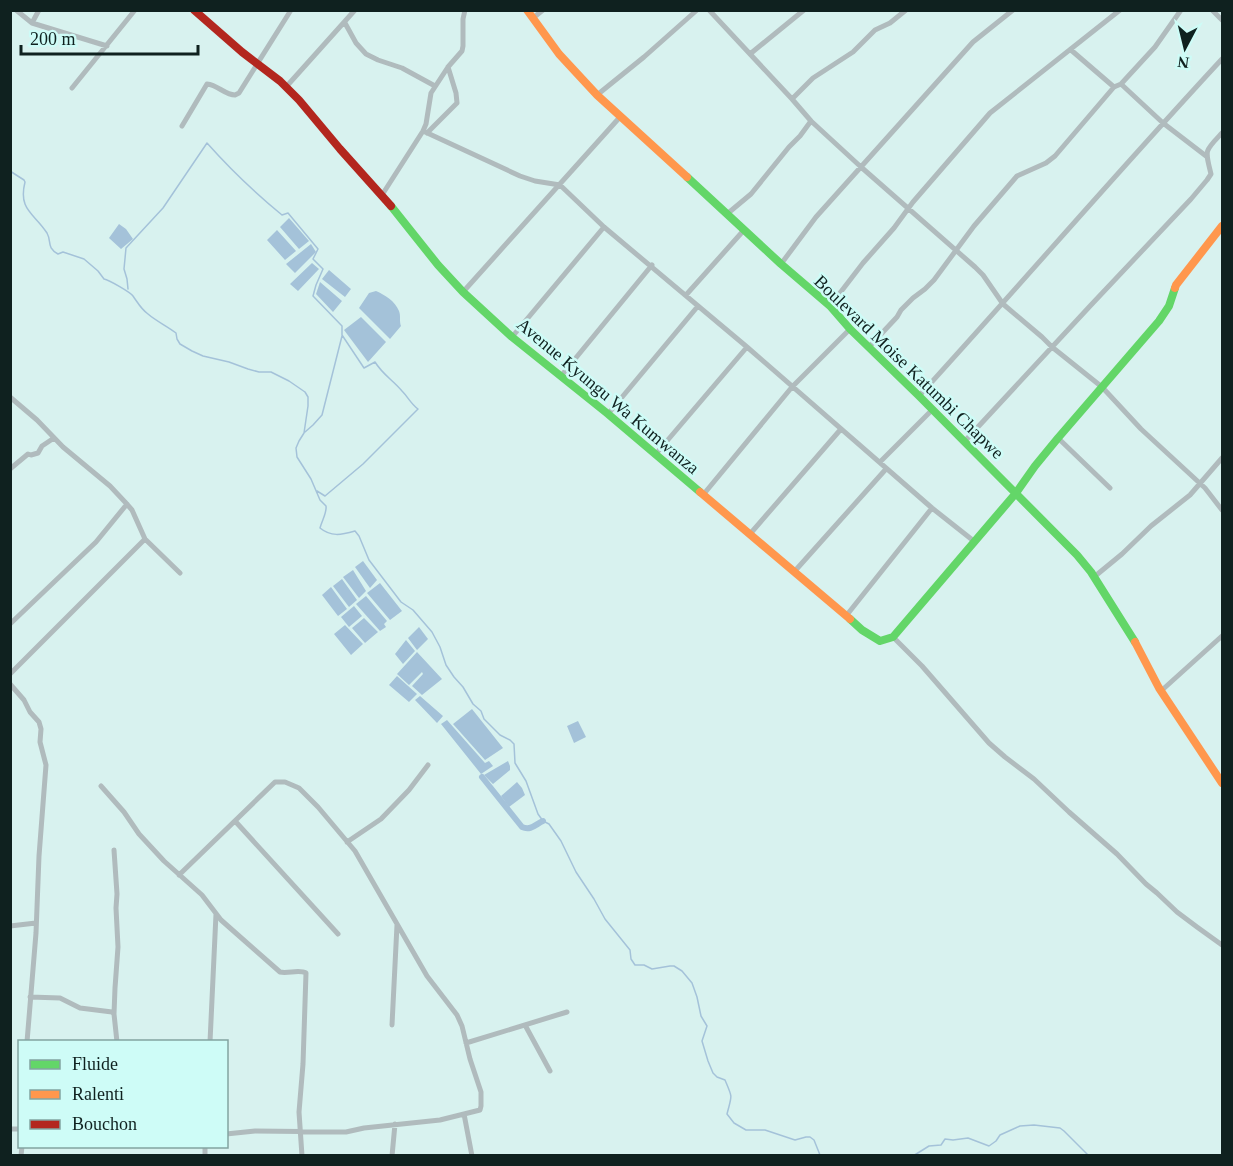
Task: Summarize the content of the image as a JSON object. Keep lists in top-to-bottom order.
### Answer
{
  "streets": {
    "street": ["Boulevard Moise Katumbi Chapwe", "Avenue Kyungu Wa Kumwanza"]
  },
  "legend": ["Fluide", "Ralenti", "Bouchon"],
  "scale_bar": "200 m",
  "north": "bottom"
}
